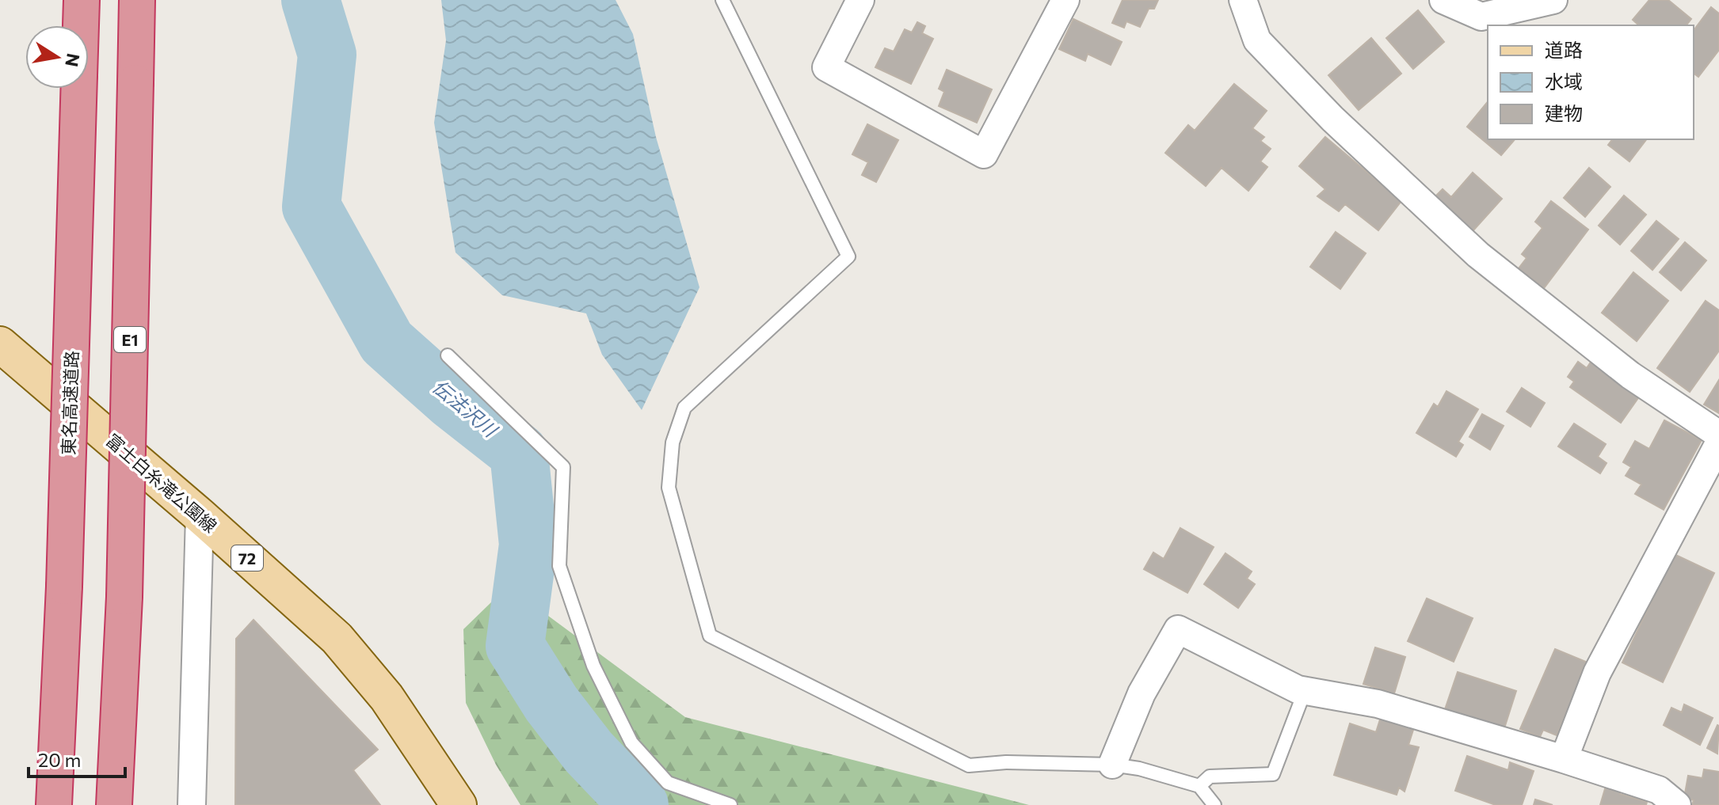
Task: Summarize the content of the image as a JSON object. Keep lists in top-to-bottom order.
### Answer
{
  "streets": {
    "highway": ["E1", "東名高速道路"],
    "main road": ["富士白糸滝公園線", "72"]
  },
  "water": ["伝法沢川"],
  "legend": ["道路", "水域", "建物"],
  "scale_bar": "20 m",
  "north": "right"
}
